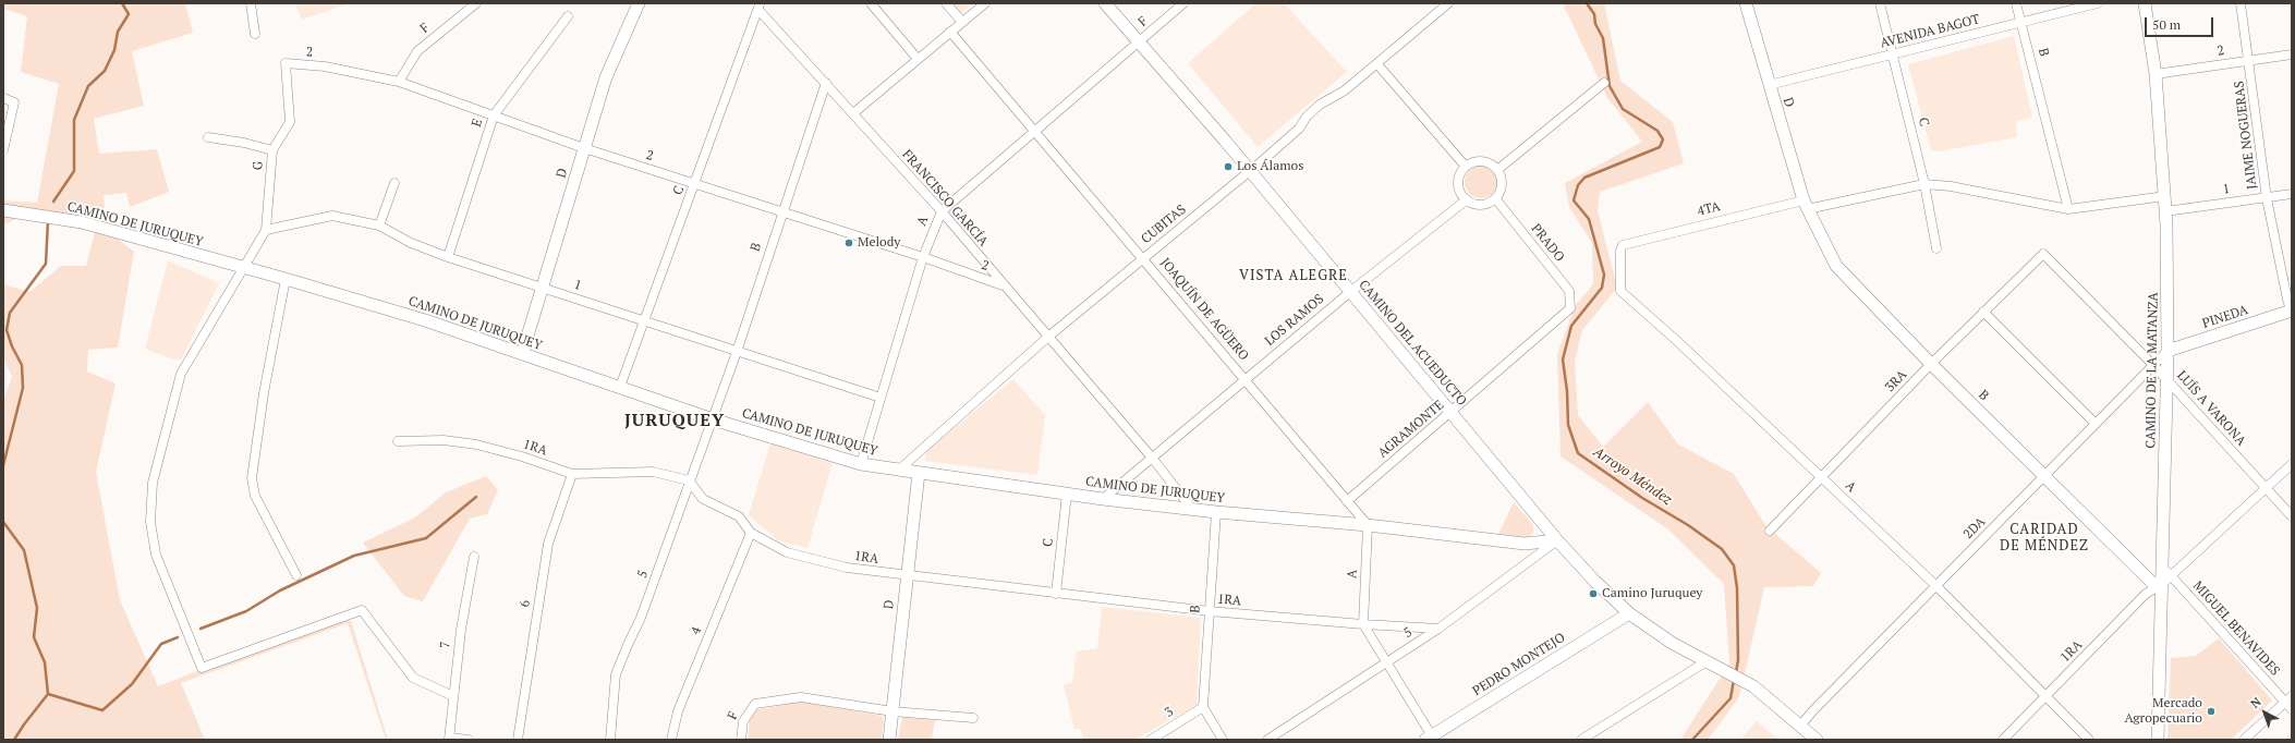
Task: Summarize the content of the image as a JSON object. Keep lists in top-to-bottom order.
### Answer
{
  "streets": {
    "street": [
      "F",
      "AVENIDA BAGOT",
      "2",
      "B",
      "D",
      "C",
      "E",
      "JAIME NOGUERAS",
      "G",
      "1",
      "FRANCISCO GARCÍA",
      "4TA",
      "A",
      "CAMINO DE JURUQUEY",
      "CUBITAS",
      "PRADO",
      "JOAQUÍN DE AGÜERO",
      "PINEDA",
      "LOS RAMOS",
      "CAMINO DEL ACUEDUCTO",
      "CAMINO DE LA MATANZA",
      "3RA",
      "LUÍS A VARONA",
      "AGRAMONTE",
      "1RA",
      "2DA",
      "5",
      "6",
      "MIGUEL BENAVIDES",
      "4",
      "7",
      "PEDRO MONTEJO",
      "3"
    ]
  },
  "crossings": [
    ["F", "2"],
    ["F", "D"],
    ["F", "A"],
    ["F", "CAMINO DEL ACUEDUCTO"],
    ["AVENIDA BAGOT", "B"],
    ["AVENIDA BAGOT", "D"],
    ["AVENIDA BAGOT", "C"],
    ["2", "B"],
    ["2", "D"],
    ["2", "C"],
    ["2", "E"],
    ["2", "JAIME NOGUERAS"],
    ["2", "G"],
    ["2", "FRANCISCO GARCÍA"],
    ["2", "A"],
    ["2", "CAMINO DE LA MATANZA"],
    ["B", "D"],
    ["B", "1"],
    ["B", "FRANCISCO GARCÍA"],
    ["B", "4TA"],
    ["B", "CAMINO DE JURUQUEY"],
    ["B", "CAMINO DE LA MATANZA"],
    ["B", "3RA"],
    ["B", "1RA"],
    ["B", "2DA"],
    ["B", "5"],
    ["B", "3"],
    ["D", "1"],
    ["D", "4TA"],
    ["D", "CAMINO DE JURUQUEY"],
    ["D", "1RA"],
    ["C", "1"],
    ["C", "FRANCISCO GARCÍA"],
    ["C", "4TA"],
    ["C", "CAMINO DE JURUQUEY"],
    ["C", "1RA"],
    ["E", "1"],
    ["JAIME NOGUERAS", "1"],
    ["JAIME NOGUERAS", "PINEDA"],
    ["G", "1"],
    ["G", "CAMINO DE JURUQUEY"],
    ["G", "7"],
    ["1", "A"],
    ["1", "CAMINO DE LA MATANZA"],
    ["FRANCISCO GARCÍA", "A"],
    ["FRANCISCO GARCÍA", "CAMINO DE JURUQUEY"],
    ["FRANCISCO GARCÍA", "CUBITAS"],
    ["FRANCISCO GARCÍA", "LOS RAMOS"],
    ["4TA", "A"],
    ["4TA", "CAMINO DE LA MATANZA"],
    ["A", "CAMINO DE JURUQUEY"],
    ["A", "JOAQUÍN DE AGÜERO"],
    ["A", "CAMINO DEL ACUEDUCTO"],
    ["A", "3RA"],
    ["A", "1RA"],
    ["A", "2DA"],
    ["CAMINO DE JURUQUEY", "CUBITAS"],
    ["CAMINO DE JURUQUEY", "JOAQUÍN DE AGÜERO"],
    ["CAMINO DE JURUQUEY", "LOS RAMOS"],
    ["CAMINO DE JURUQUEY", "CAMINO DEL ACUEDUCTO"],
    ["CAMINO DE JURUQUEY", "5"],
    ["CUBITAS", "JOAQUÍN DE AGÜERO"],
    ["CUBITAS", "CAMINO DEL ACUEDUCTO"],
    ["PRADO", "LOS RAMOS"],
    ["PRADO", "AGRAMONTE"],
    ["JOAQUÍN DE AGÜERO", "LOS RAMOS"],
    ["JOAQUÍN DE AGÜERO", "AGRAMONTE"],
    ["PINEDA", "CAMINO DE LA MATANZA"],
    ["PINEDA", "2DA"],
    ["LOS RAMOS", "CAMINO DEL ACUEDUCTO"],
    ["CAMINO DEL ACUEDUCTO", "AGRAMONTE"],
    ["CAMINO DEL ACUEDUCTO", "2DA"],
    ["CAMINO DEL ACUEDUCTO", "5"],
    ["CAMINO DEL ACUEDUCTO", "PEDRO MONTEJO"],
    ["CAMINO DE LA MATANZA", "LUÍS A VARONA"],
    ["CAMINO DE LA MATANZA", "1RA"],
    ["CAMINO DE LA MATANZA", "2DA"],
    ["CAMINO DE LA MATANZA", "MIGUEL BENAVIDES"],
    ["3RA", "LUÍS A VARONA"],
    ["LUÍS A VARONA", "1RA"],
    ["LUÍS A VARONA", "2DA"],
    ["1RA", "5"],
    ["1RA", "6"],
    ["1RA", "MIGUEL BENAVIDES"],
    ["1RA", "4"]
  ],
  "districts": ["VISTA ALEGRE", "JURUQUEY", "CARIDAD DE MÉNDEZ"],
  "water": ["Arroyo Méndez"],
  "places": [
    "Los Álamos",
    "Melody",
    "Camino Juruquey",
    "Mercado Agropecuario"
  ],
  "scale_bar": "50 m",
  "north": "top left"
}
